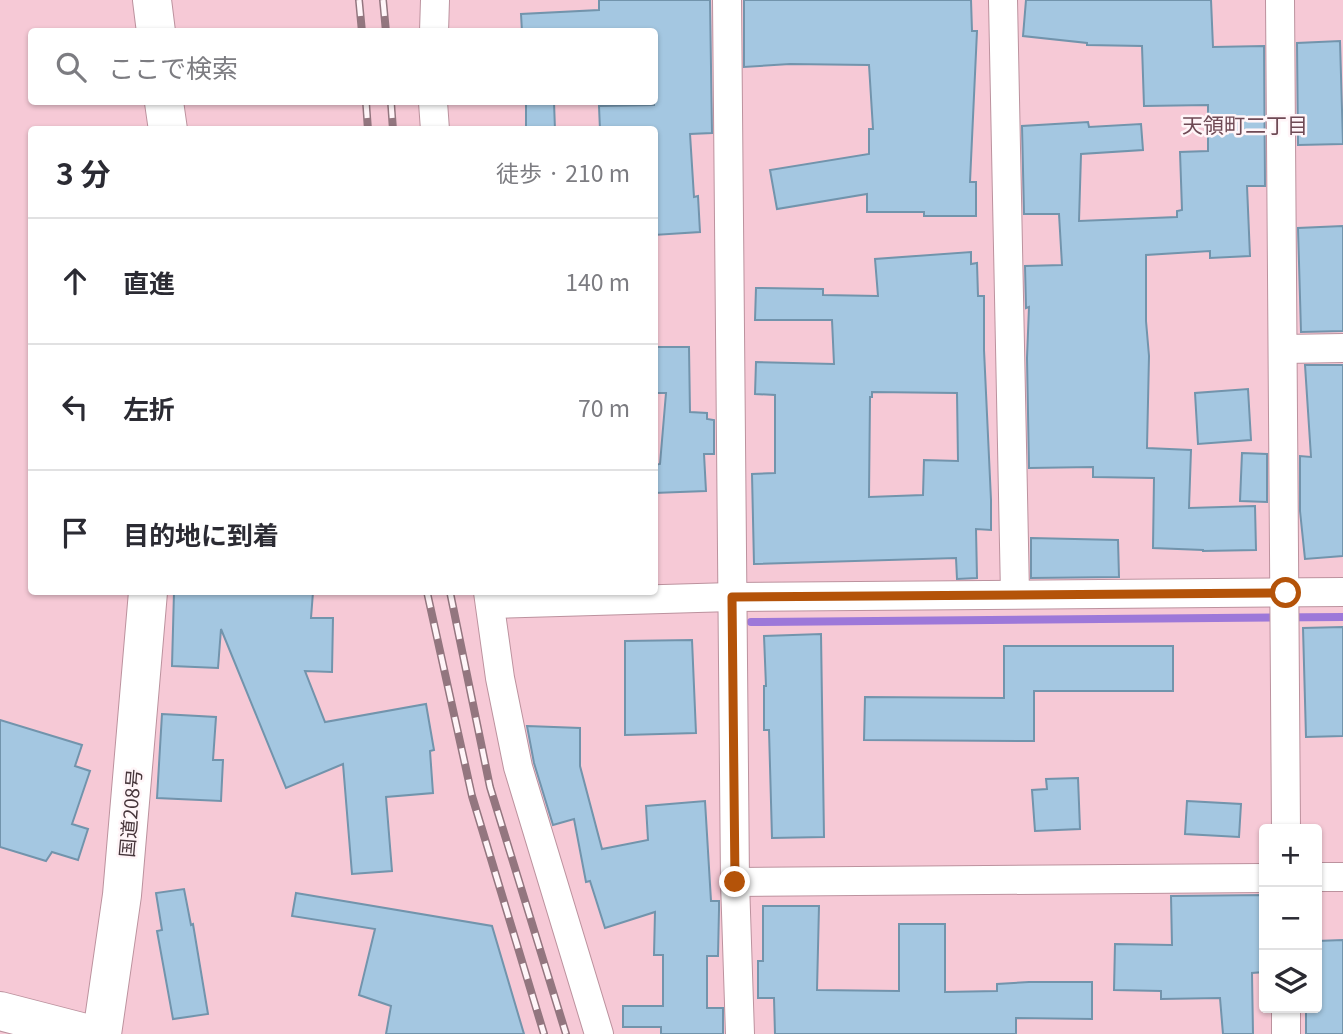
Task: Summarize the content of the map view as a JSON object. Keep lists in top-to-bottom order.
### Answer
{
  "streets": {
    "main road": ["国道208号"]
  },
  "districts": ["天領町二丁目"],
  "page": {
    "search": "ここで検索",
    "heading": ["3 分", "徒歩 · 210 m"],
    "list": [
      ["直進", "140 m"],
      ["左折", "70 m"],
      "目的地に到着"
    ],
    "map_buttons": ["+", "−"]
  }
}
